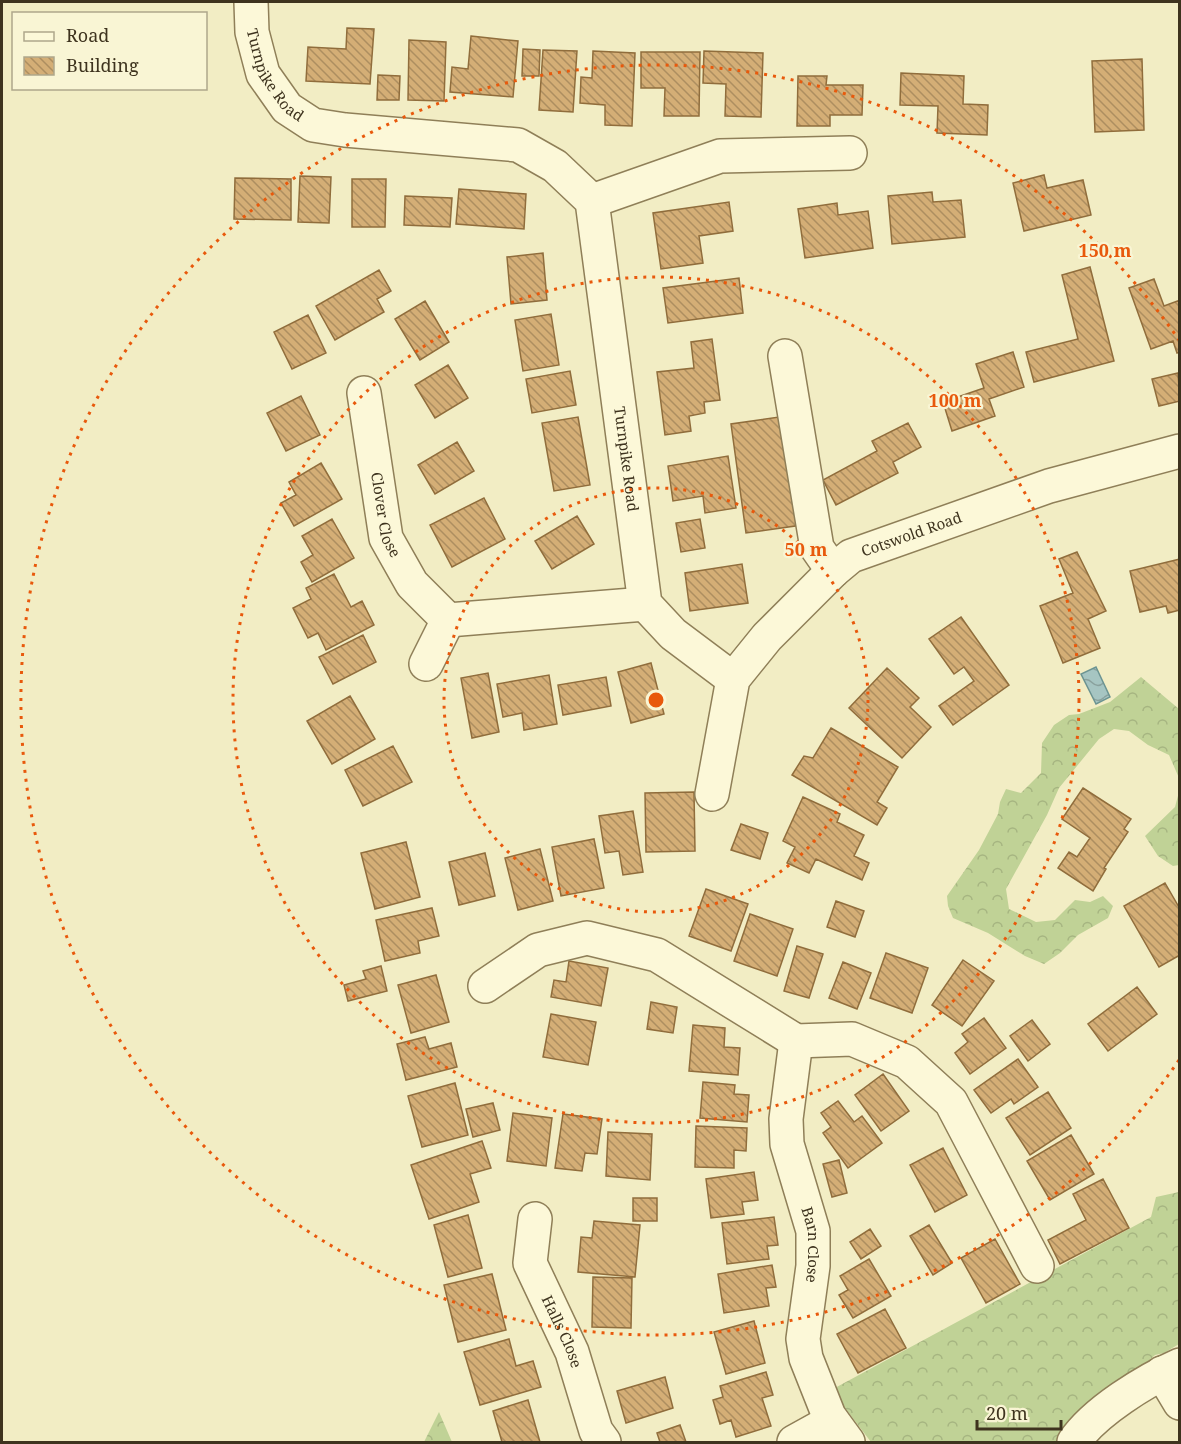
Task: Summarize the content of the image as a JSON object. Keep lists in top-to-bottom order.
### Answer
{
  "streets": {
    "street": [
      "Turnpike Road",
      "Clover Close",
      "Cotswold Road",
      "Barn Close",
      "Halls Close"
    ]
  },
  "legend": ["Road", "Building"],
  "scale_bar": "20 m",
  "rings": ["150 m", "100 m", "50 m"]
}
